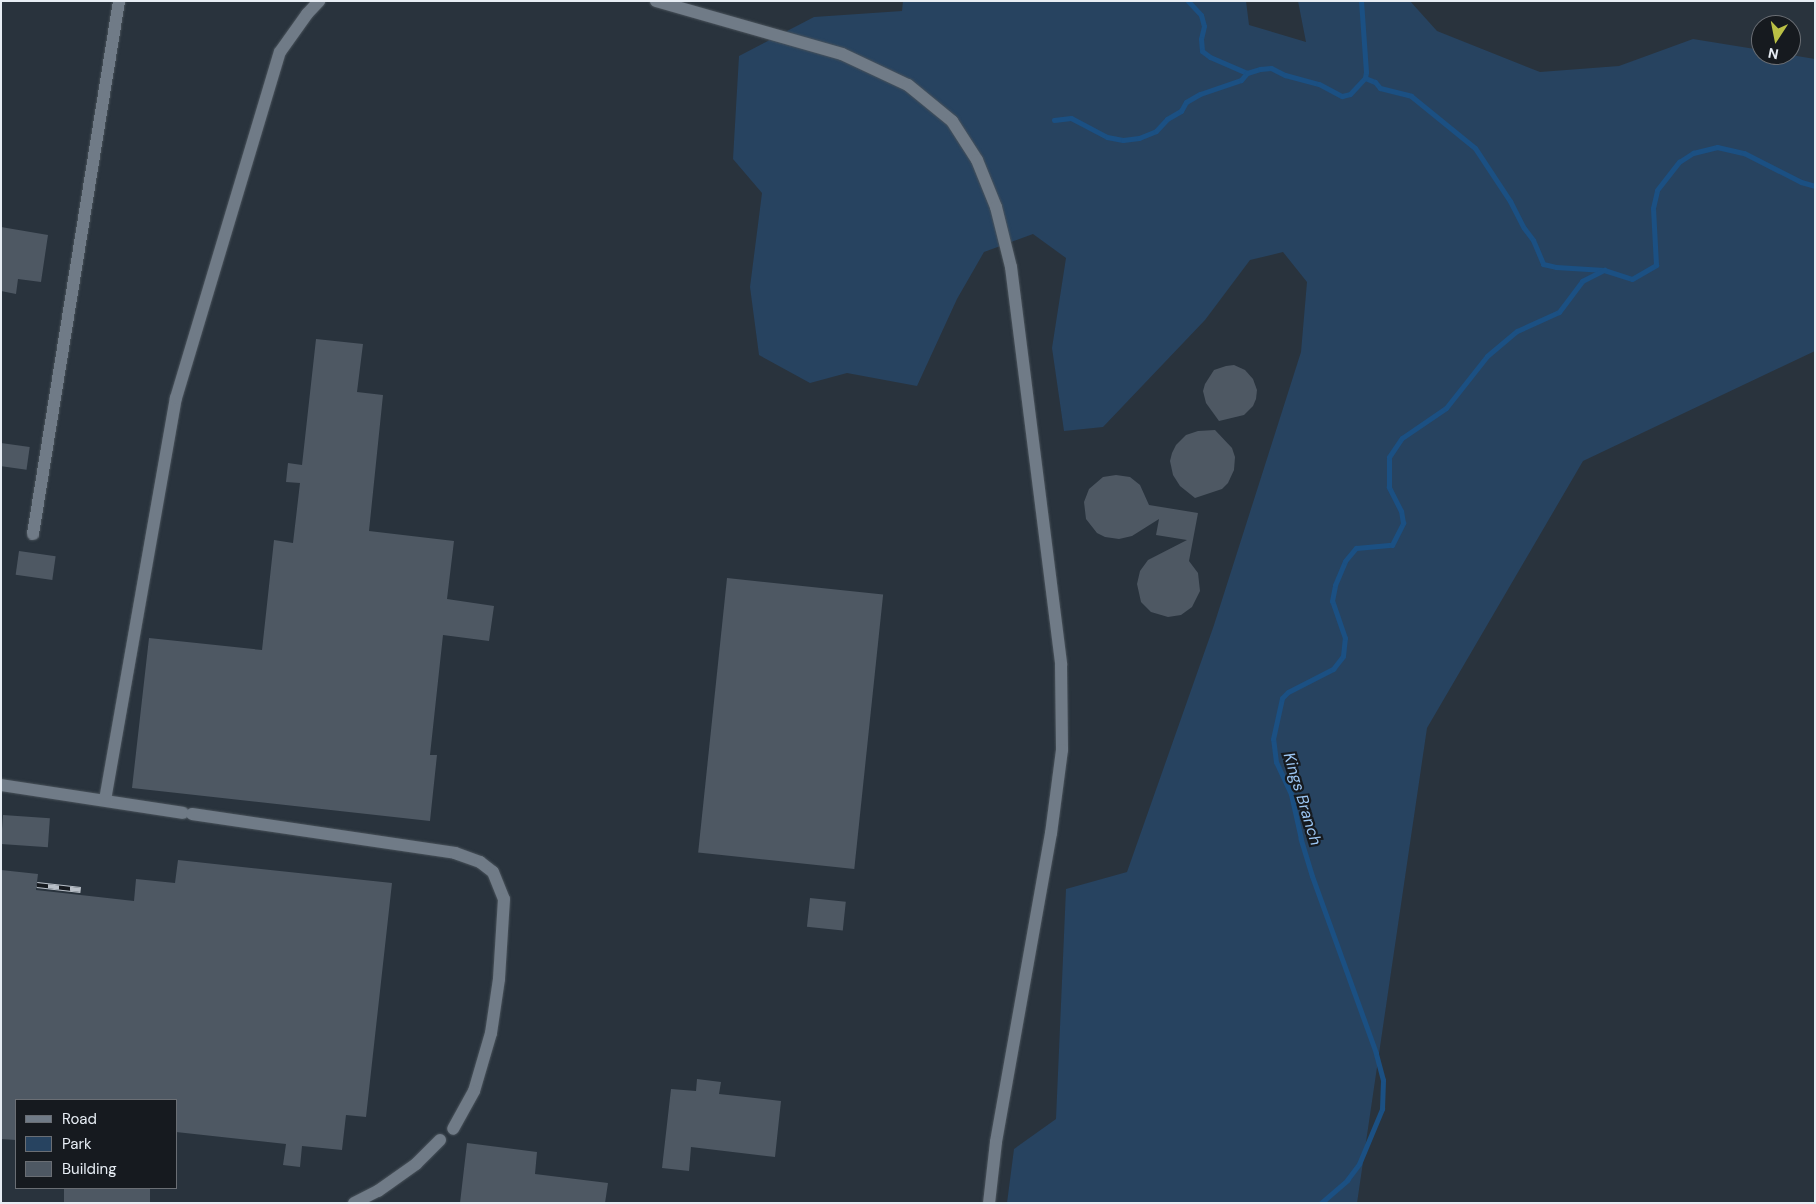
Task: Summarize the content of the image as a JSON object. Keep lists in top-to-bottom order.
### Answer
{
  "water": ["Kings Branch"],
  "legend": ["Road", "Park", "Building"],
  "north": "bottom"
}
